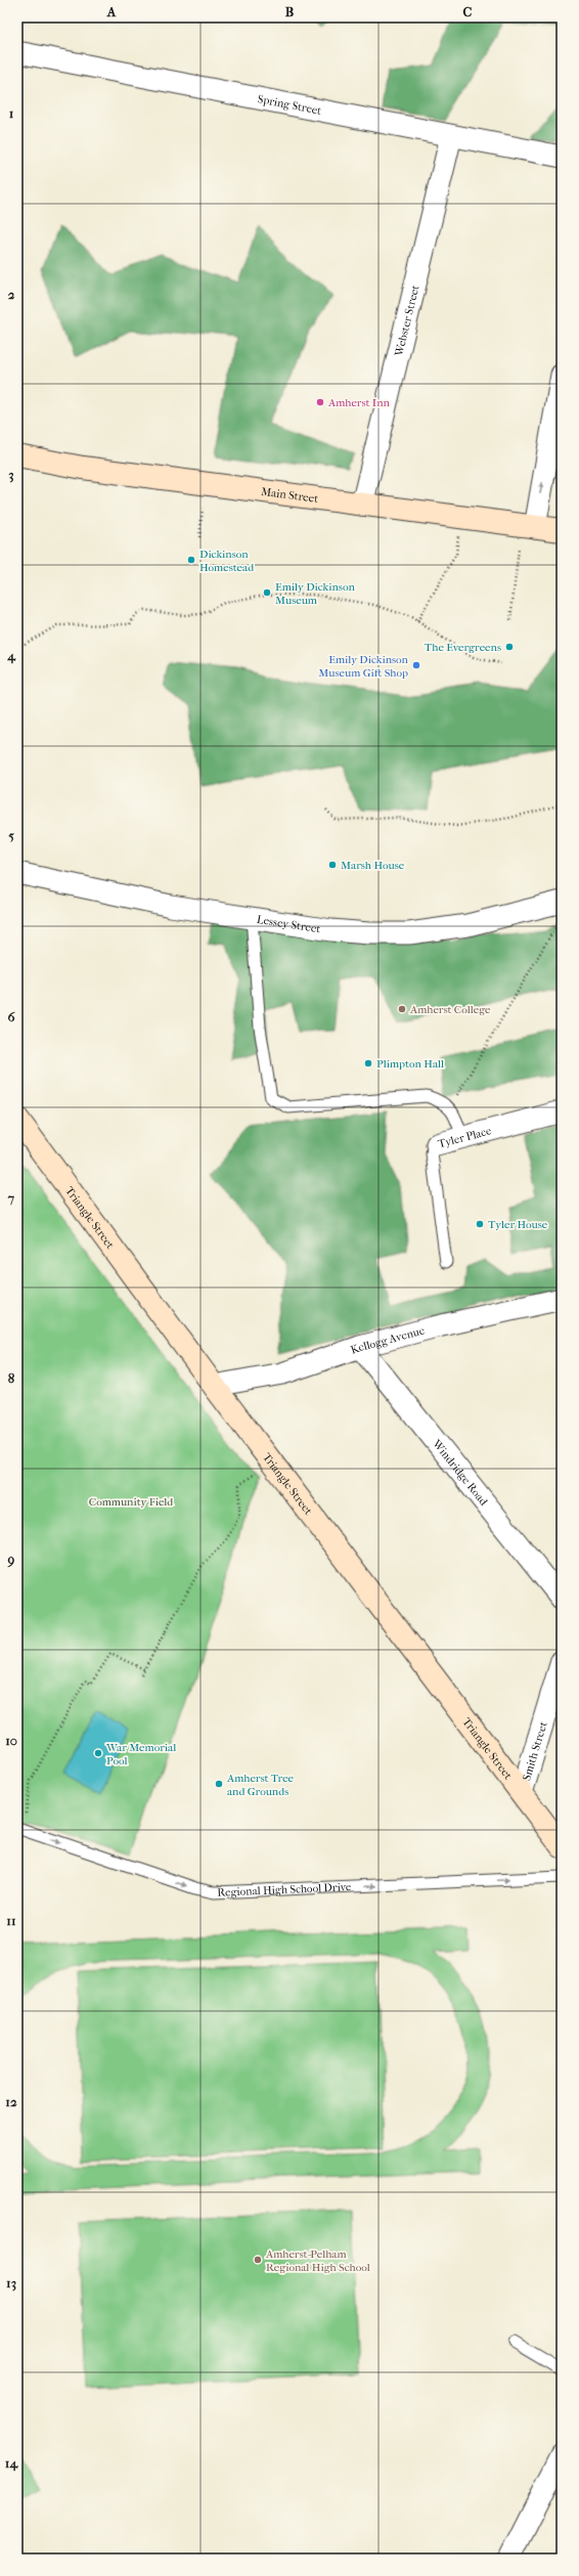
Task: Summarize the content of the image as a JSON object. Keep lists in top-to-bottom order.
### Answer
{
  "streets": {
    "main road": ["Main Street", "Triangle Street"],
    "street": [
      "Spring Street",
      "Webster Street",
      "Lessey Street",
      "Tyler Place",
      "Kellogg Avenue",
      "Windridge Road",
      "Smith Street"
    ],
    "lane": ["Regional High School Drive"]
  },
  "crossings": [
    ["Spring Street", "Webster Street"],
    ["Webster Street", "Main Street"],
    ["Triangle Street", "Kellogg Avenue"],
    ["Triangle Street", "Smith Street"],
    ["Kellogg Avenue", "Windridge Road"]
  ],
  "one_way": ["Regional High School Drive"],
  "parks": ["Community Field"],
  "places": [
    "Amherst Inn",
    "Dickinson Homestead",
    "Emily Dickinson Museum",
    "The Evergreens",
    "Emily Dickinson Museum Gift Shop",
    "Marsh House",
    "Amherst College",
    "Plimpton Hall",
    "Tyler House",
    "War Memorial Pool",
    "Amherst Tree and Grounds",
    "Amherst-Pelham Regional High School"
  ],
  "grid": {
    "columns": ["A", "B", "C"],
    "rows": [
      "1",
      "2",
      "3",
      "4",
      "5",
      "6",
      "7",
      "8",
      "9",
      "10",
      "11",
      "12",
      "13",
      "14"
    ]
  }
}
